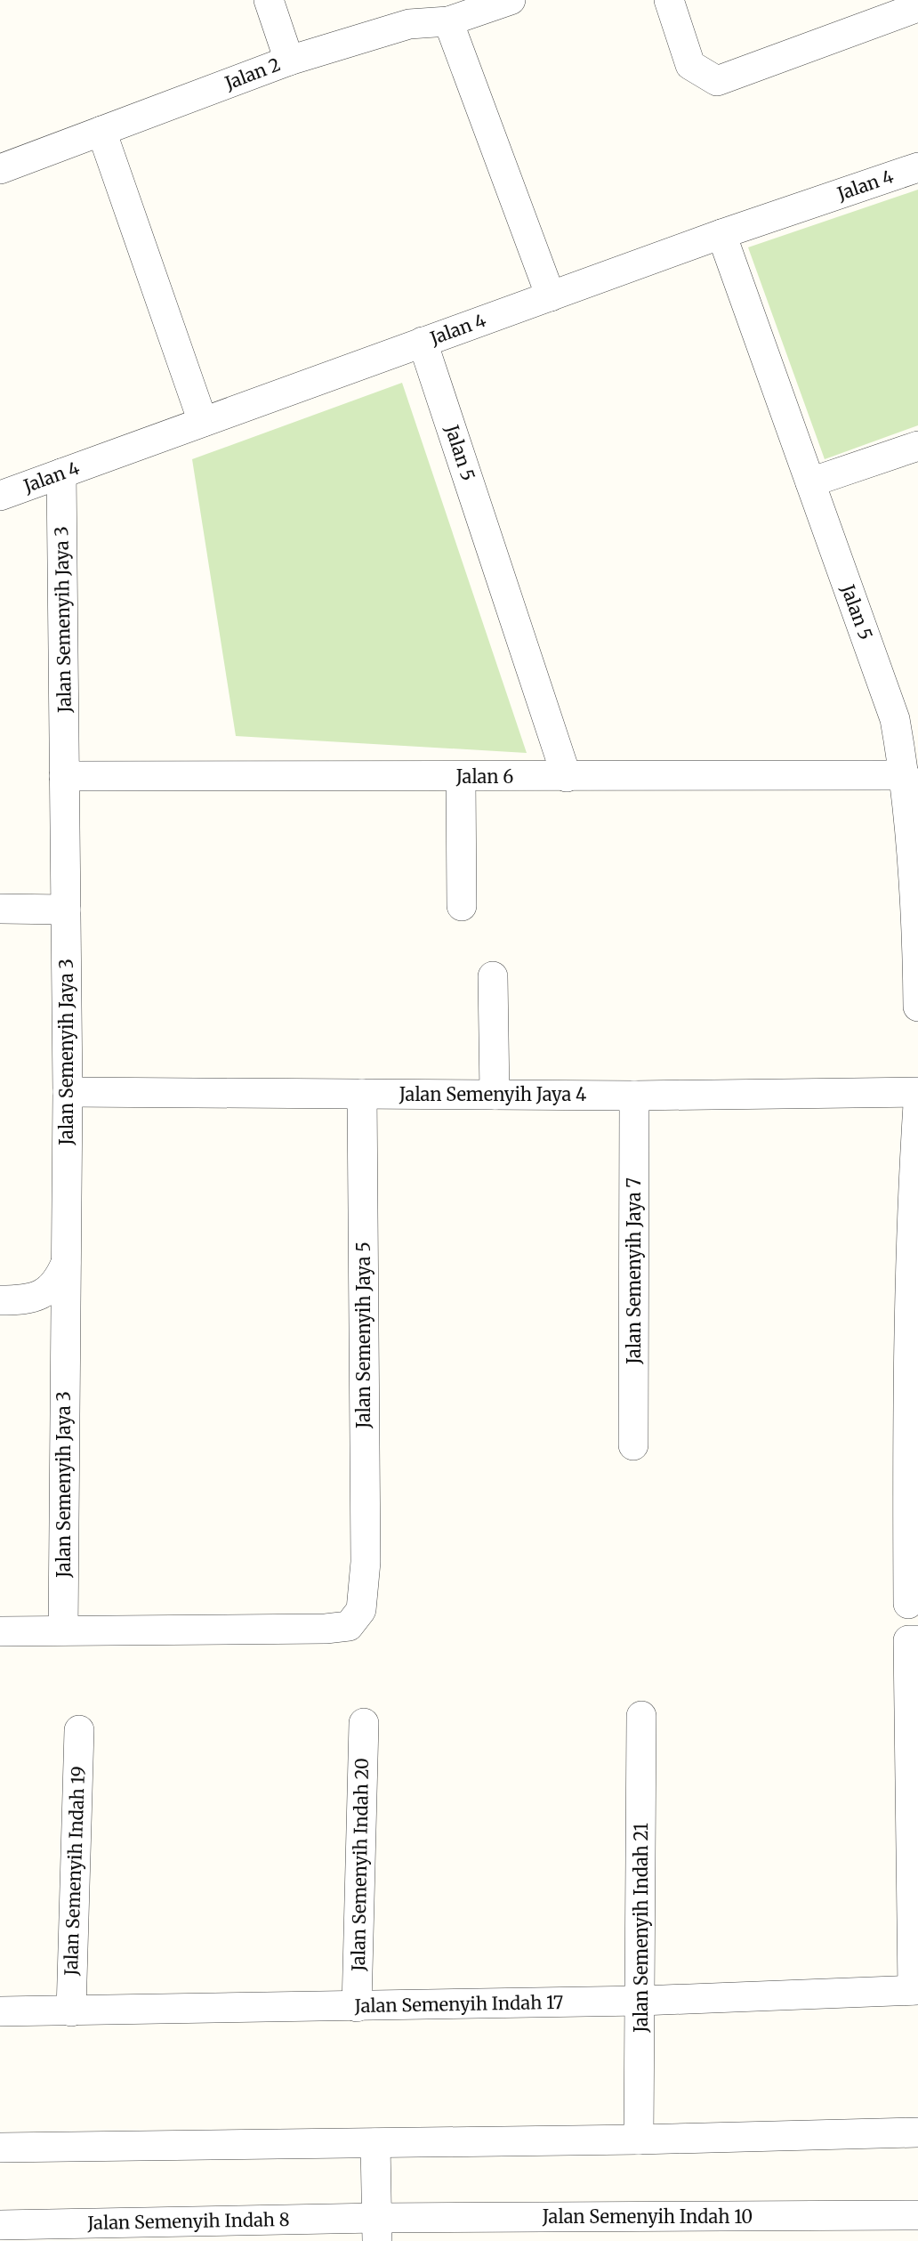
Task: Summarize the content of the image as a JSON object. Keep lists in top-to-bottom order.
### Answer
{
  "streets": {
    "street": [
      "Jalan 2",
      "Jalan 4",
      "Jalan 5",
      "Jalan Semenyih Jaya 3",
      "Jalan 6",
      "Jalan Semenyih Jaya 4",
      "Jalan Semenyih Jaya 7",
      "Jalan Semenyih Jaya 5",
      "Jalan Semenyih Indah 20",
      "Jalan Semenyih Indah 19",
      "Jalan Semenyih Indah 21",
      "Jalan Semenyih Indah 17",
      "Jalan Semenyih Indah 10",
      "Jalan Semenyih Indah 8"
    ]
  },
  "crossings": [
    ["Jalan 4", "Jalan 5"],
    ["Jalan 4", "Jalan Semenyih Jaya 3"],
    ["Jalan 5", "Jalan 6"],
    ["Jalan Semenyih Jaya 3", "Jalan 6"],
    ["Jalan Semenyih Jaya 3", "Jalan Semenyih Jaya 4"],
    ["Jalan Semenyih Jaya 3", "Jalan Semenyih Jaya 5"],
    ["Jalan Semenyih Jaya 4", "Jalan Semenyih Jaya 7"],
    ["Jalan Semenyih Jaya 4", "Jalan Semenyih Jaya 5"],
    ["Jalan Semenyih Indah 20", "Jalan Semenyih Indah 17"],
    ["Jalan Semenyih Indah 19", "Jalan Semenyih Indah 17"],
    ["Jalan Semenyih Indah 21", "Jalan Semenyih Indah 17"],
    ["Jalan Semenyih Indah 10", "Jalan Semenyih Indah 8"]
  ]
}
